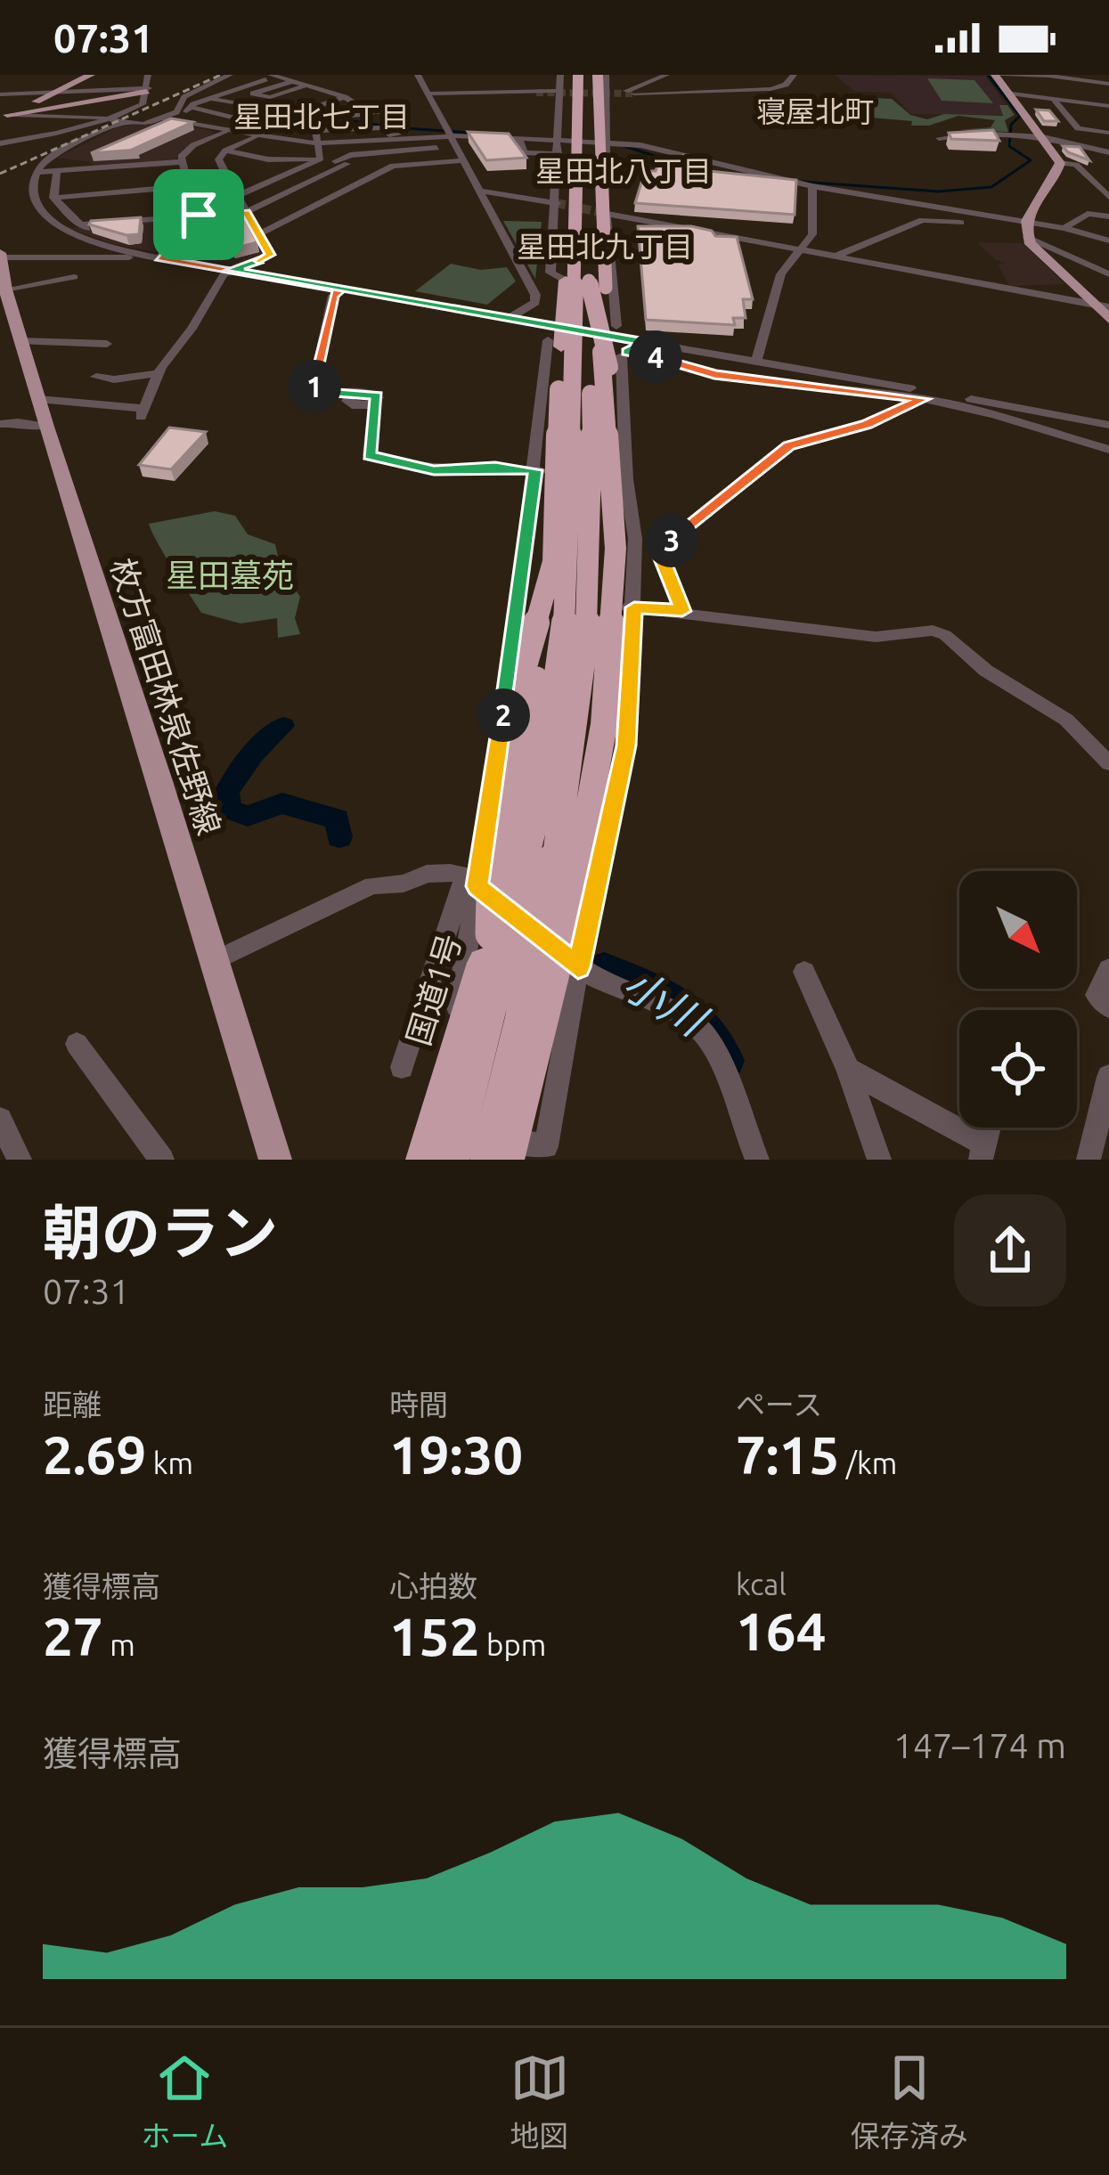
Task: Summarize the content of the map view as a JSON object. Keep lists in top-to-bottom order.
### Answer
{
  "streets": {
    "highway": ["国道1号"],
    "main road": ["枚方富田林泉佐野線"]
  },
  "districts": [
    "寝屋北町",
    "星田北七丁目",
    "星田北八丁目",
    "星田北九丁目"
  ],
  "water": ["小川"],
  "parks": ["星田墓苑"],
  "north": "bottom right",
  "page": {
    "status": "07:31",
    "pins": [
      "4",
      "1",
      "3",
      "2"
    ],
    "heading": ["朝のラン", "07:31"],
    "stats": [
      ["距離", "2.69 km"],
      ["時間", "19:30"],
      ["ペース", "7:15 /km"],
      ["獲得標高", "27 m"],
      ["心拍数", "152 bpm"],
      ["kcal", "164"]
    ],
    "chart": ["獲得標高", "147–174 m"],
    "tabs": ["ホーム", "地図", "保存済み"]
  }
}
